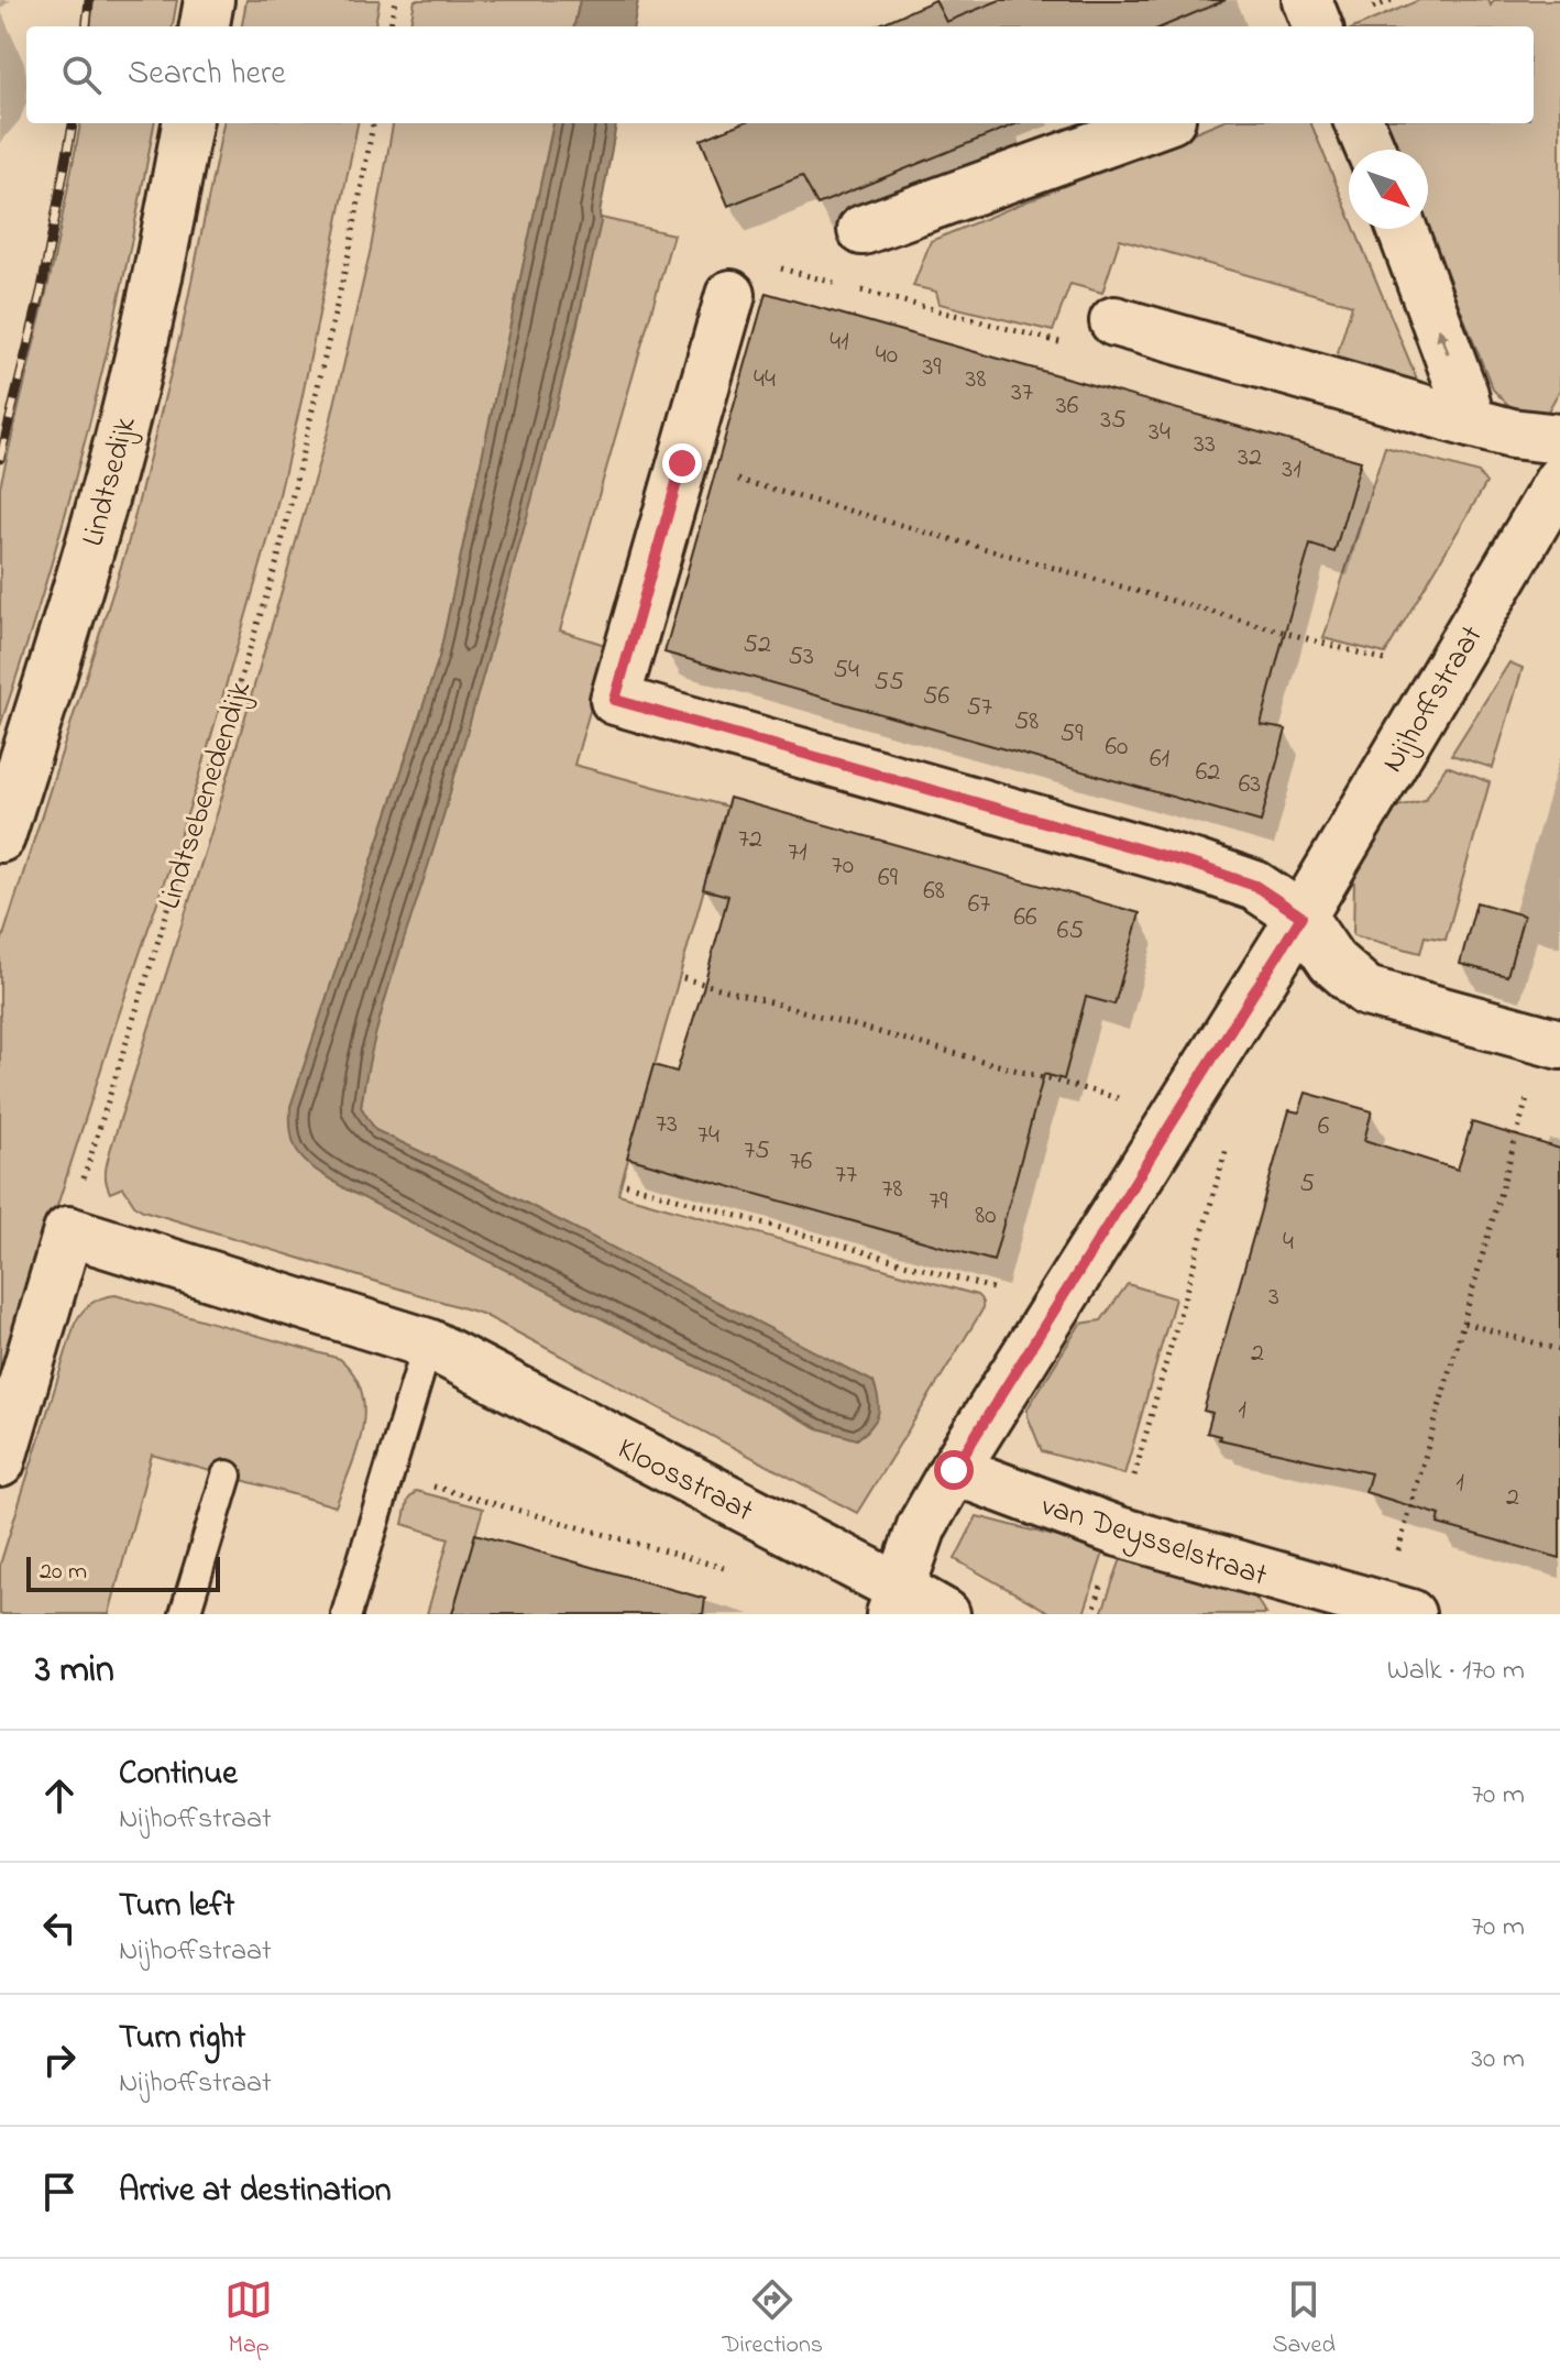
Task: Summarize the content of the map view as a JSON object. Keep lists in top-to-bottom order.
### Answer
{
  "streets": {
    "street": [
      "Lindtsedijk",
      "Nijhoffstraat",
      "Kloosstraat",
      "van Deysselstraat"
    ],
    "path": ["Lindtsebenedendijk"]
  },
  "crossings": [
    ["Nijhoffstraat", "Kloosstraat"],
    ["Nijhoffstraat", "van Deysselstraat"],
    ["Lindtsebenedendijk", "Kloosstraat"]
  ],
  "house_numbers": [
    "41",
    "40",
    "39",
    "44",
    "38",
    "37",
    "36",
    "35",
    "34",
    "33",
    "32",
    "31",
    "52",
    "53",
    "54",
    "55",
    "56",
    "57",
    "58",
    "59",
    "60",
    "61",
    "62",
    "63",
    "72",
    "71",
    "70",
    "69",
    "68",
    "67",
    "66",
    "65",
    "73",
    "6",
    "74",
    "75",
    "76",
    "77",
    "5",
    "78",
    "79",
    "80",
    "4",
    "3",
    "2",
    "1",
    "1",
    "2"
  ],
  "scale_bar": "20 m",
  "north": "bottom right",
  "page": {
    "search": "Search here",
    "scale": "20 m",
    "heading": ["3 min", "Walk · 170 m"],
    "list": [
      ["Continue", "Nijhoffstraat", "70 m"],
      ["Turn left", "Nijhoffstraat", "70 m"],
      ["Turn right", "Nijhoffstraat", "30 m"],
      "Arrive at destination"
    ],
    "nav": ["Map", "Directions", "Saved"]
  }
}
